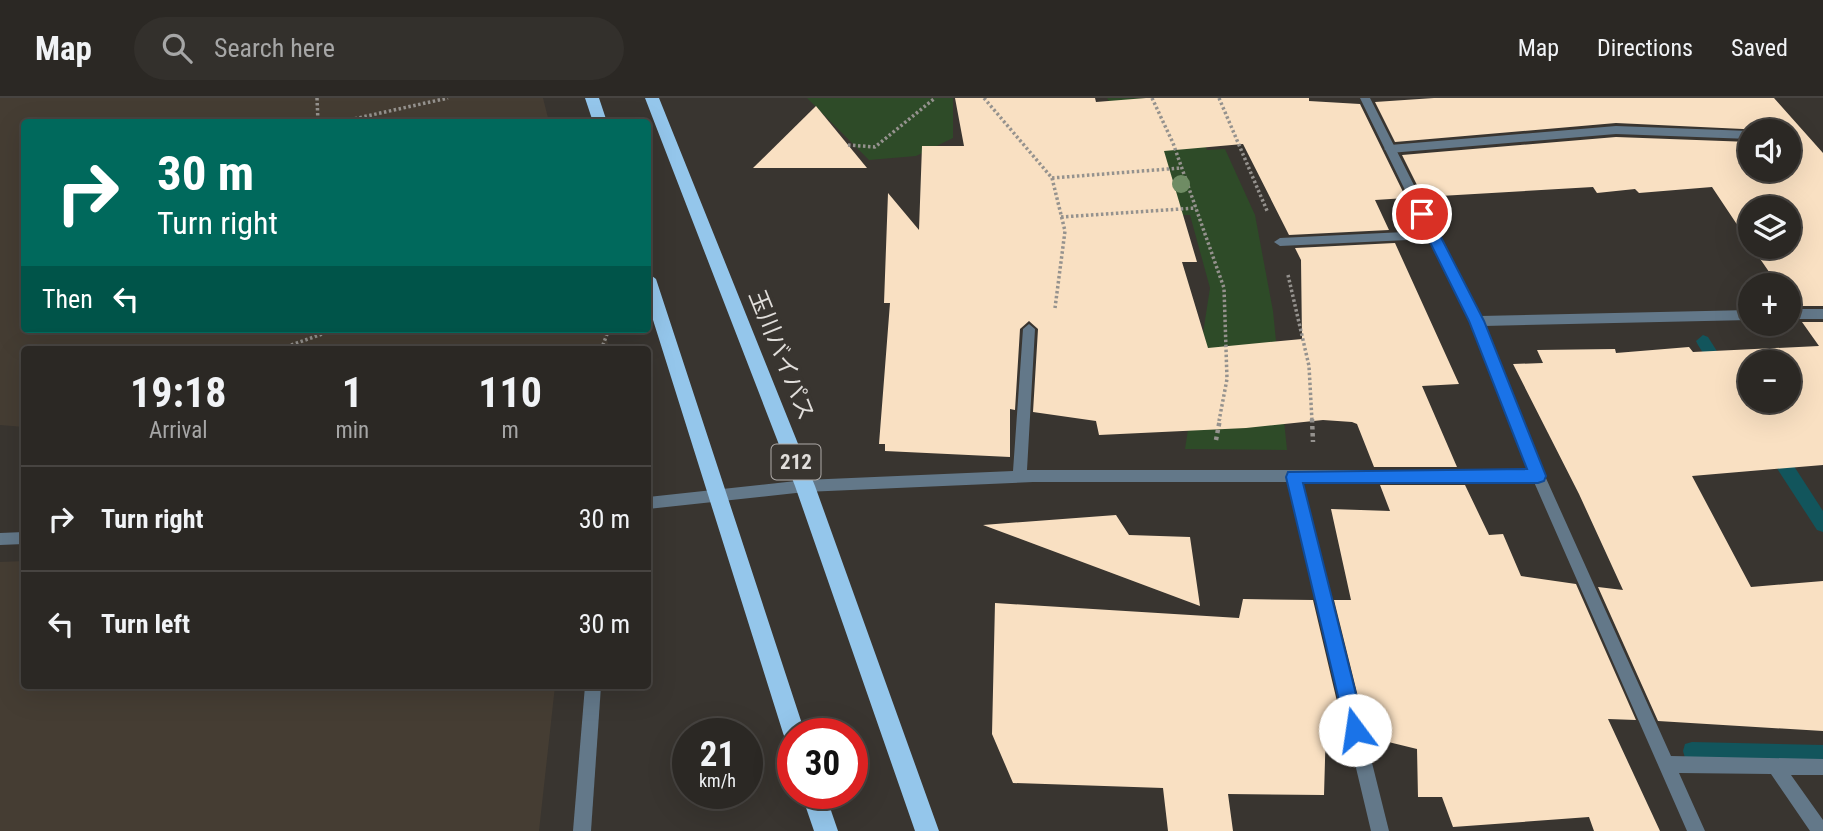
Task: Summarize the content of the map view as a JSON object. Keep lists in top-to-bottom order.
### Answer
{
  "streets": {
    "highway": ["玉川バイパス", "212"]
  },
  "page": {
    "header": "Map",
    "search": "Search here",
    "nav": ["Map", "Directions", "Saved"],
    "map_buttons": ["+", "−"],
    "turn": ["30 m", "Turn right"],
    "then": "Then",
    "eta": [
      "19:18",
      "Arrival",
      "1",
      "min",
      "110",
      "m"
    ],
    "list": [
      {
        "name": "Turn right",
        "value": "30 m"
      },
      {
        "name": "Turn left",
        "value": "30 m"
      }
    ],
    "speed": "21 km/h",
    "limit": "30"
  }
}
